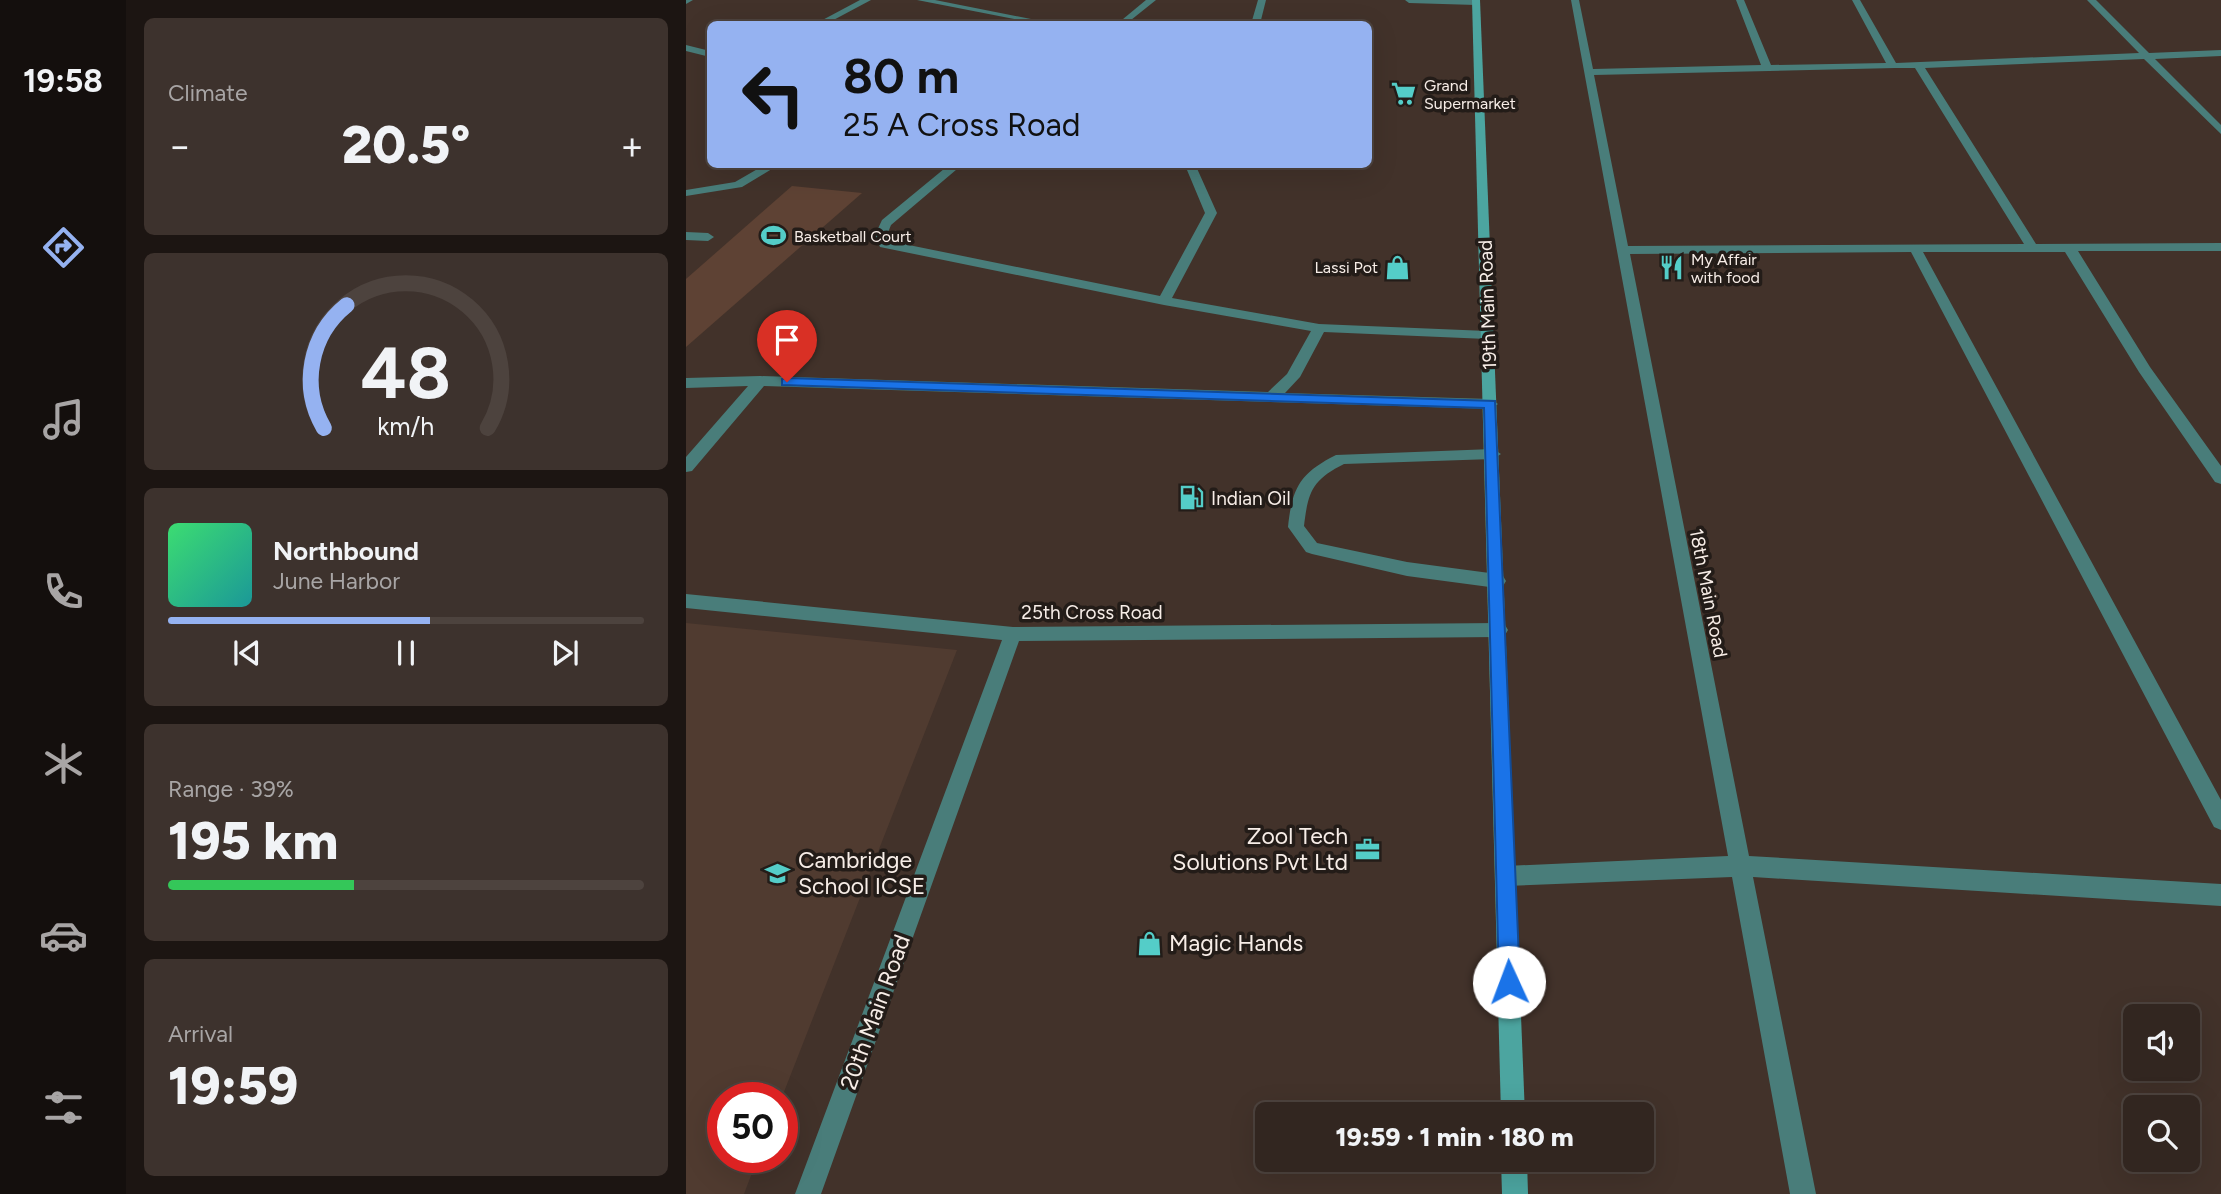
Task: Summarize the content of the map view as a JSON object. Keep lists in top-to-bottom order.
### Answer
{
  "streets": {
    "main road": ["19th Main Road"],
    "street": ["18th Main Road", "25th Cross Road", "20th Main Road"]
  },
  "crossings": [
    ["19th Main Road", "25th Cross Road"],
    ["25th Cross Road", "20th Main Road"]
  ],
  "places": {
    "supermarket": ["Grand Supermarket"],
    "sports": ["Basketball Court"],
    "shop": ["Lassi Pot", "Magic Hands"],
    "restaurant": ["My Affair with food"],
    "fuel station": ["Indian Oil"],
    "office": ["Zool Tech Solutions Pvt Ltd"],
    "school or university": ["Cambridge School ICSE"]
  },
  "page": {
    "tabs": "19:58",
    "tile": [
      "Climate",
      ["Range · 39%", "195 km"],
      ["Arrival", "19:59"]
    ],
    "turn": ["80 m", "25 A Cross Road"],
    "heat": ["−", "20.5°", "+"],
    "song": ["Northbound", "June Harbor"],
    "limit": "50",
    "trip": "19:59 · 1 min · 180 m",
    "gauge": ["48", "km/h"]
  }
}
